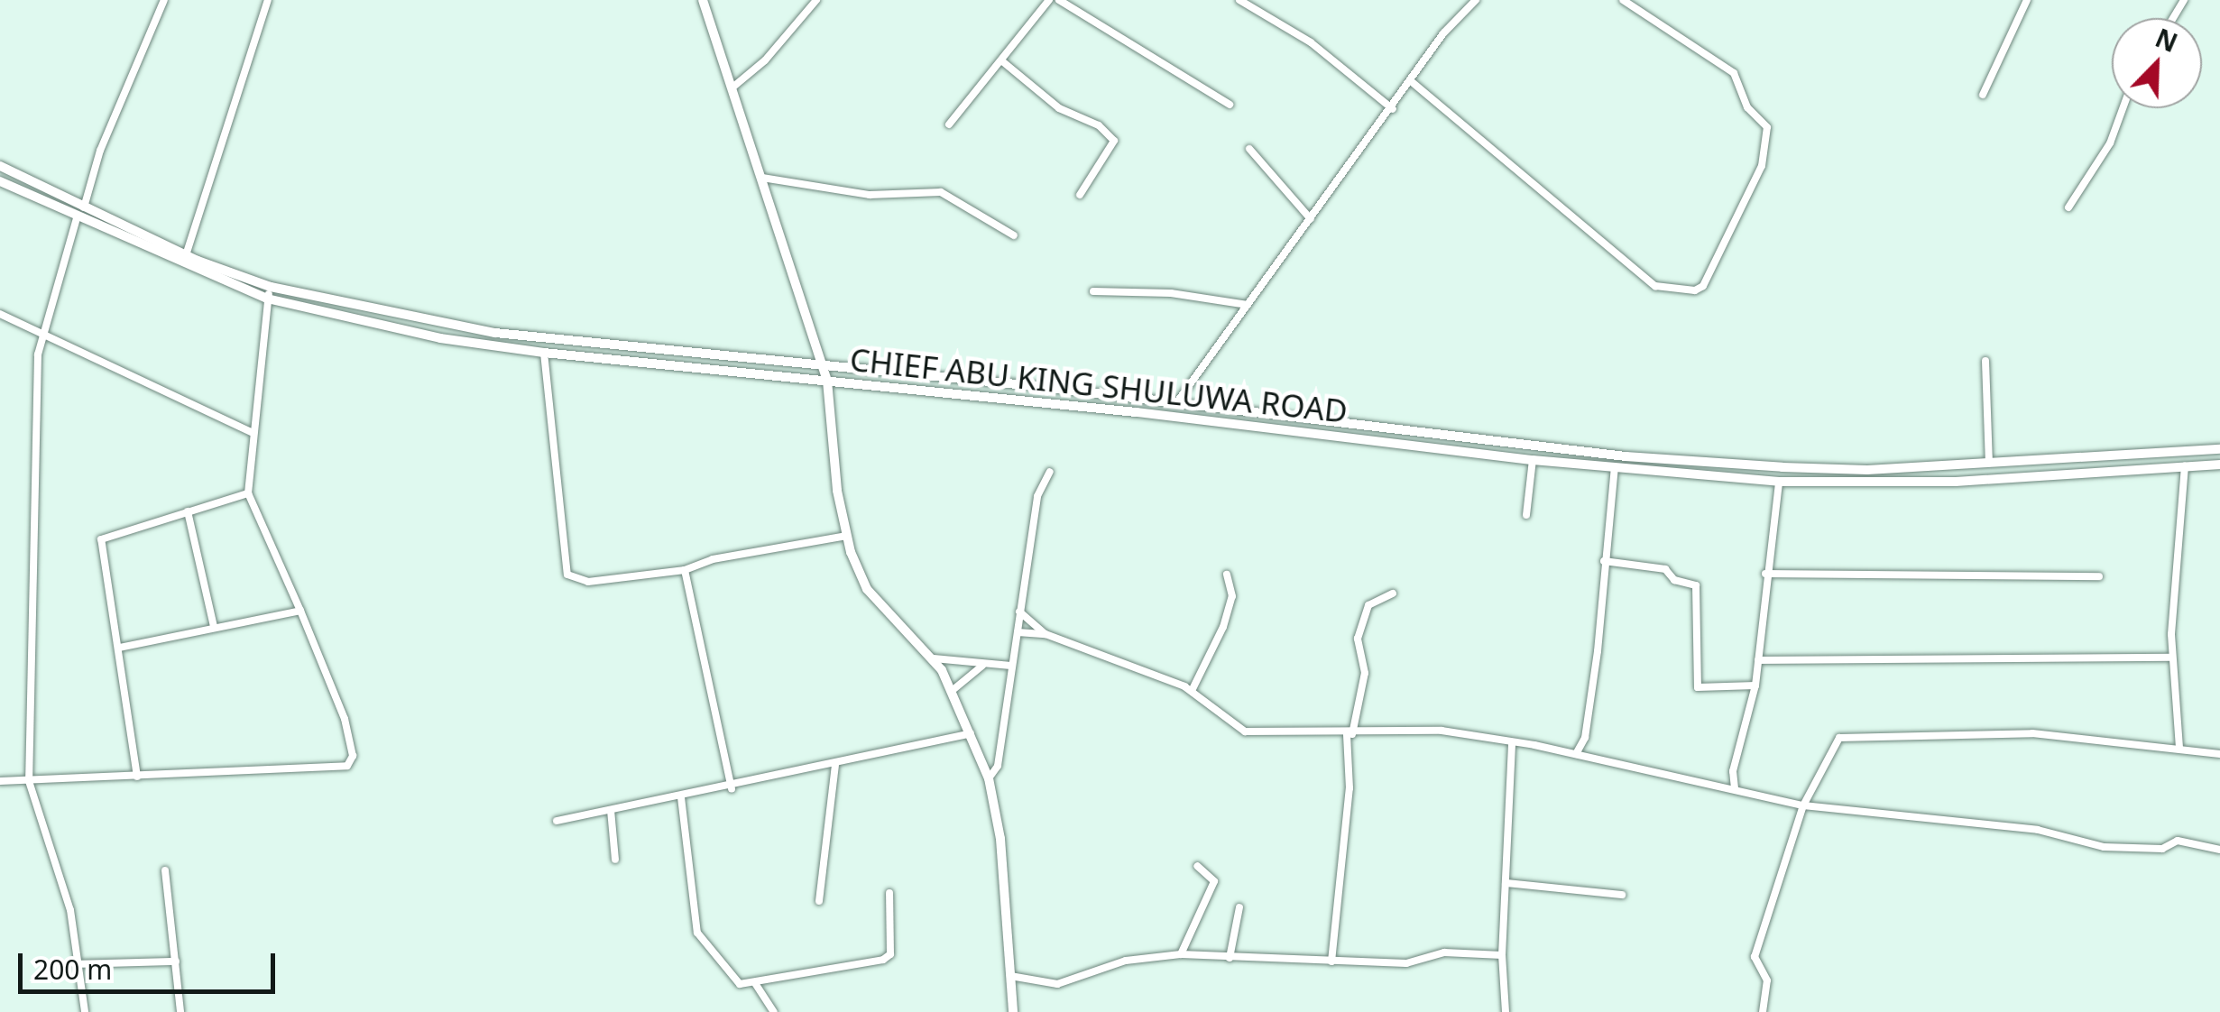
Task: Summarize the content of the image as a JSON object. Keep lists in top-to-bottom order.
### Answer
{
  "streets": {
    "street": ["CHIEF ABU KING SHULUWA ROAD"]
  },
  "scale_bar": "200 m",
  "north": "top right"
}
